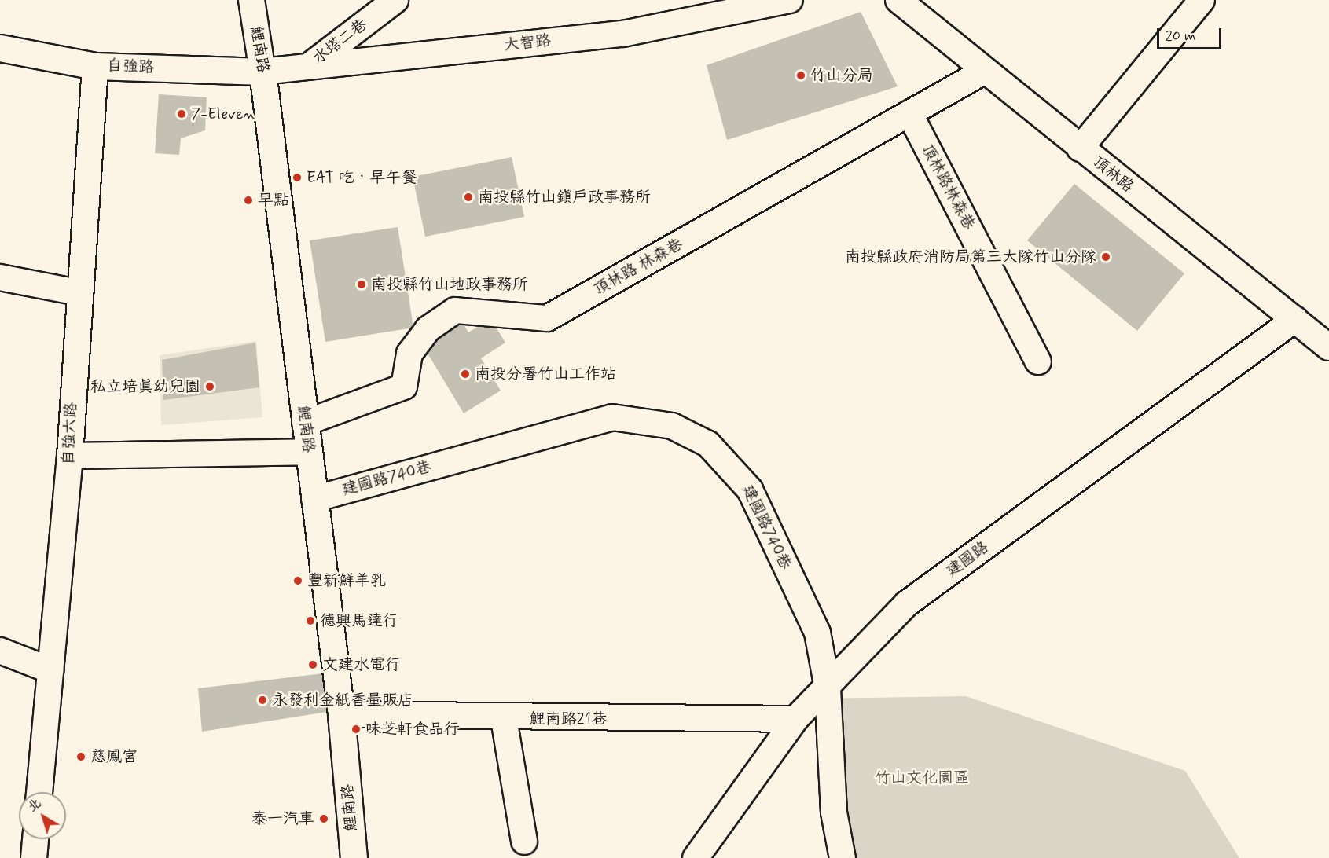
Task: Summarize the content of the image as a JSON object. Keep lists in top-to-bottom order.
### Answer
{
  "streets": {
    "main road": ["鯉南路", "自強路"],
    "street": [
      "水塔二巷",
      "大智路",
      "頂林路",
      "頂林路林森巷",
      "頂林路 林森巷",
      "自強六路",
      "建國路740巷",
      "建國路",
      "鯉南路21巷"
    ]
  },
  "crossings": [
    ["水塔二巷", "大智路"],
    ["大智路", "鯉南路"],
    ["大智路", "自強路"],
    ["鯉南路", "自強路"],
    ["鯉南路", "頂林路 林森巷"],
    ["鯉南路", "建國路740巷"],
    ["鯉南路", "鯉南路21巷"],
    ["自強路", "自強六路"],
    ["頂林路", "頂林路 林森巷"],
    ["頂林路", "建國路"],
    ["頂林路林森巷", "頂林路 林森巷"],
    ["建國路740巷", "建國路"],
    ["建國路", "鯉南路21巷"]
  ],
  "parks": ["竹山文化園區"],
  "places": [
    "竹山分局",
    "7-Eleven",
    "EAT 吃‧早午餐",
    "南投縣竹山鎮戶政事務所",
    "早點",
    "南投縣政府消防局第三大隊竹山分隊",
    "南投縣竹山地政事務所",
    "南投分署竹山工作站",
    "私立培真幼兒園",
    "豐新鮮羊乳",
    "德興馬達行",
    "文建水電行",
    "永發利金紙香量販店",
    "味芝軒食品行",
    "慈鳳宮",
    "泰一汽車"
  ],
  "scale_bar": "20 m",
  "north": "top left"
}
